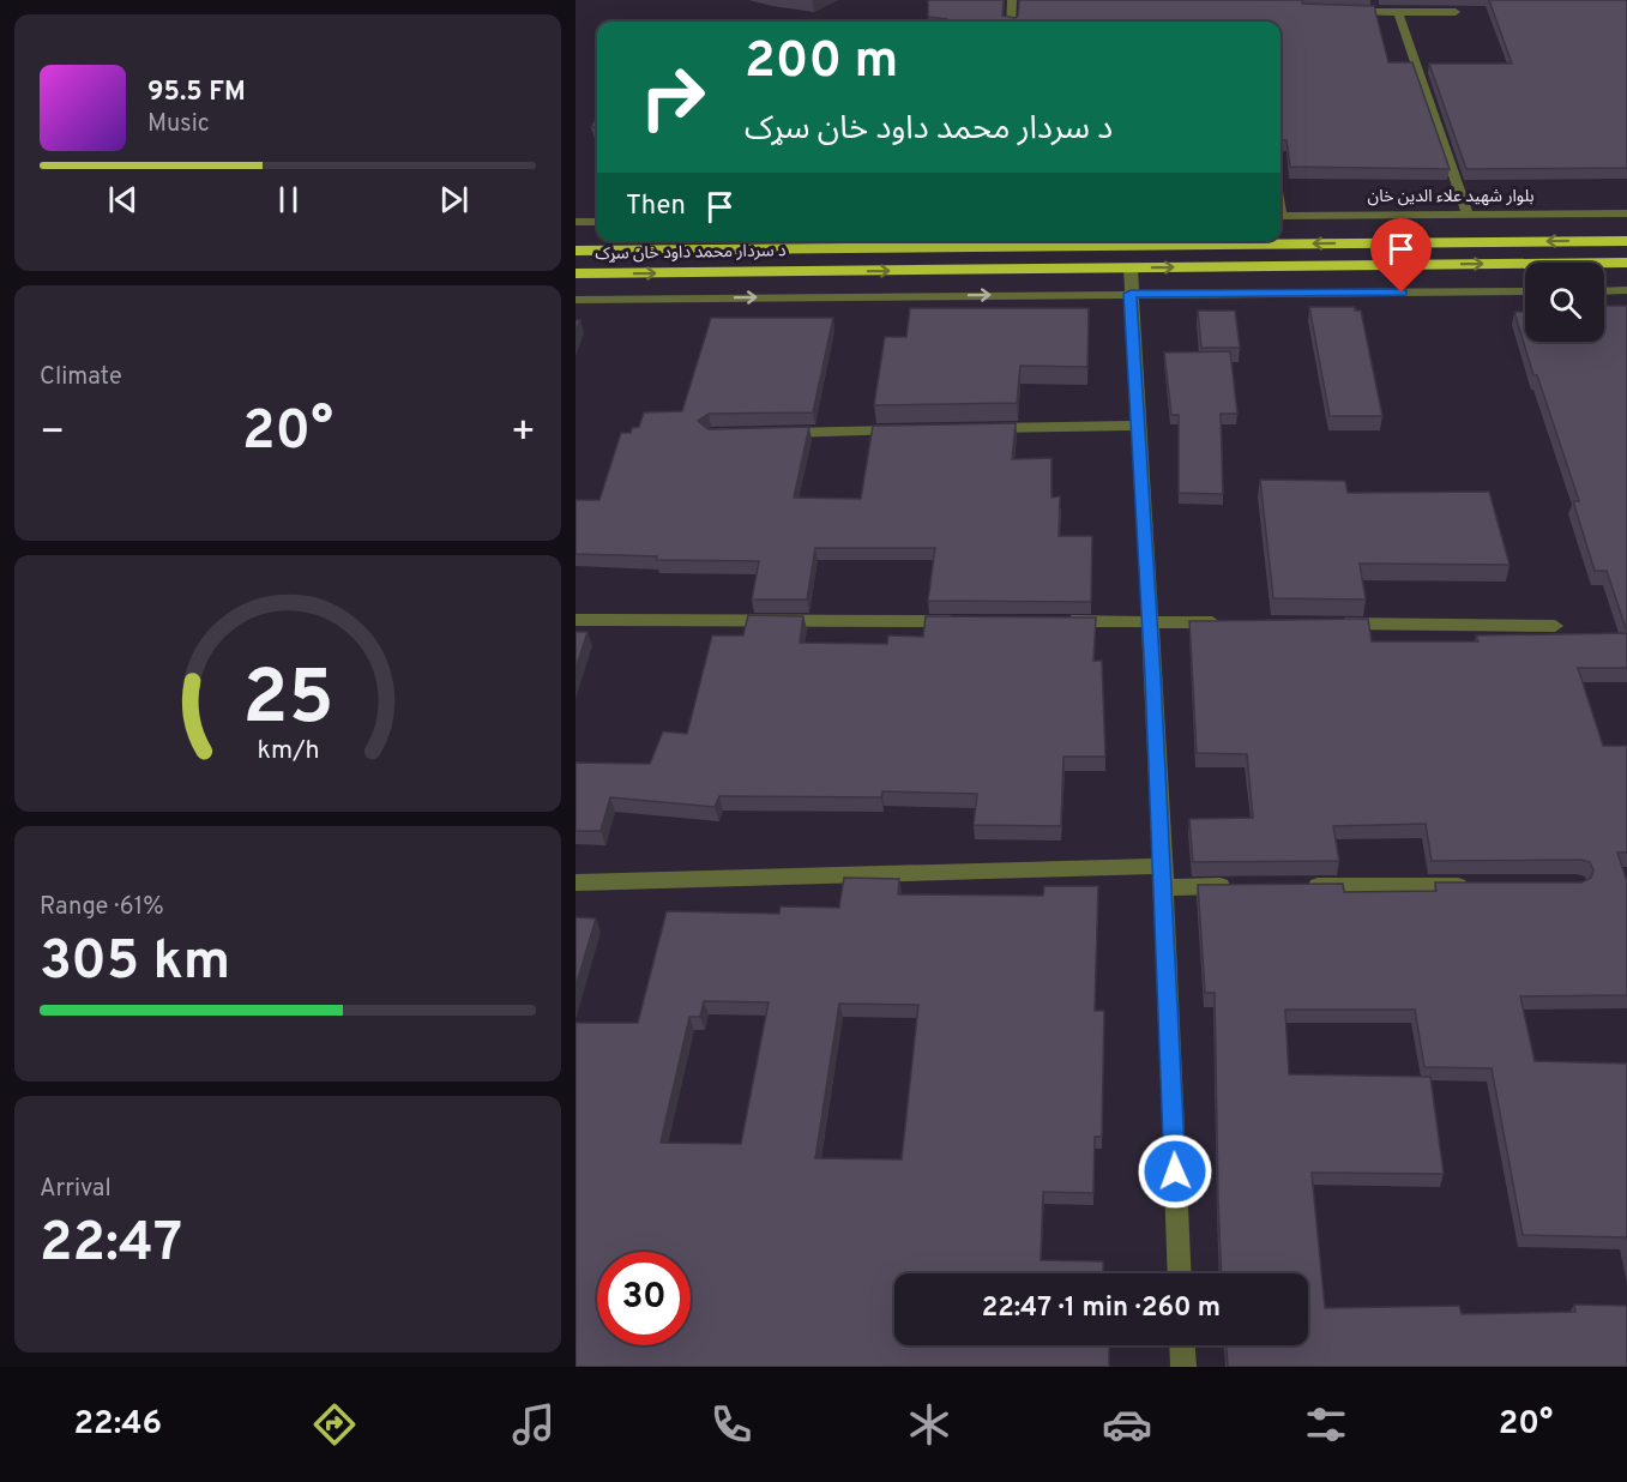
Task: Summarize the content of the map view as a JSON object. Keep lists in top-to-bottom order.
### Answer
{
  "streets": {
    "highway": ["د سردار محمد داود خان سړک"],
    "street": ["بلوار شهید علاء الدین خان"]
  },
  "page": {
    "turn": ["200 m", "د سردار محمد داود خان سړک"],
    "song": ["95.5 FM", "Music"],
    "then": "Then",
    "tile": [
      "Climate",
      ["Range · 61%", "305 km"],
      ["Arrival", "22:47"]
    ],
    "heat": ["−", "20°", "+"],
    "limit": "30",
    "trip": "22:47 · 1 min · 260 m",
    "tabs": ["22:46", "20°"],
    "gauge": ["25", "km/h"]
  }
}
